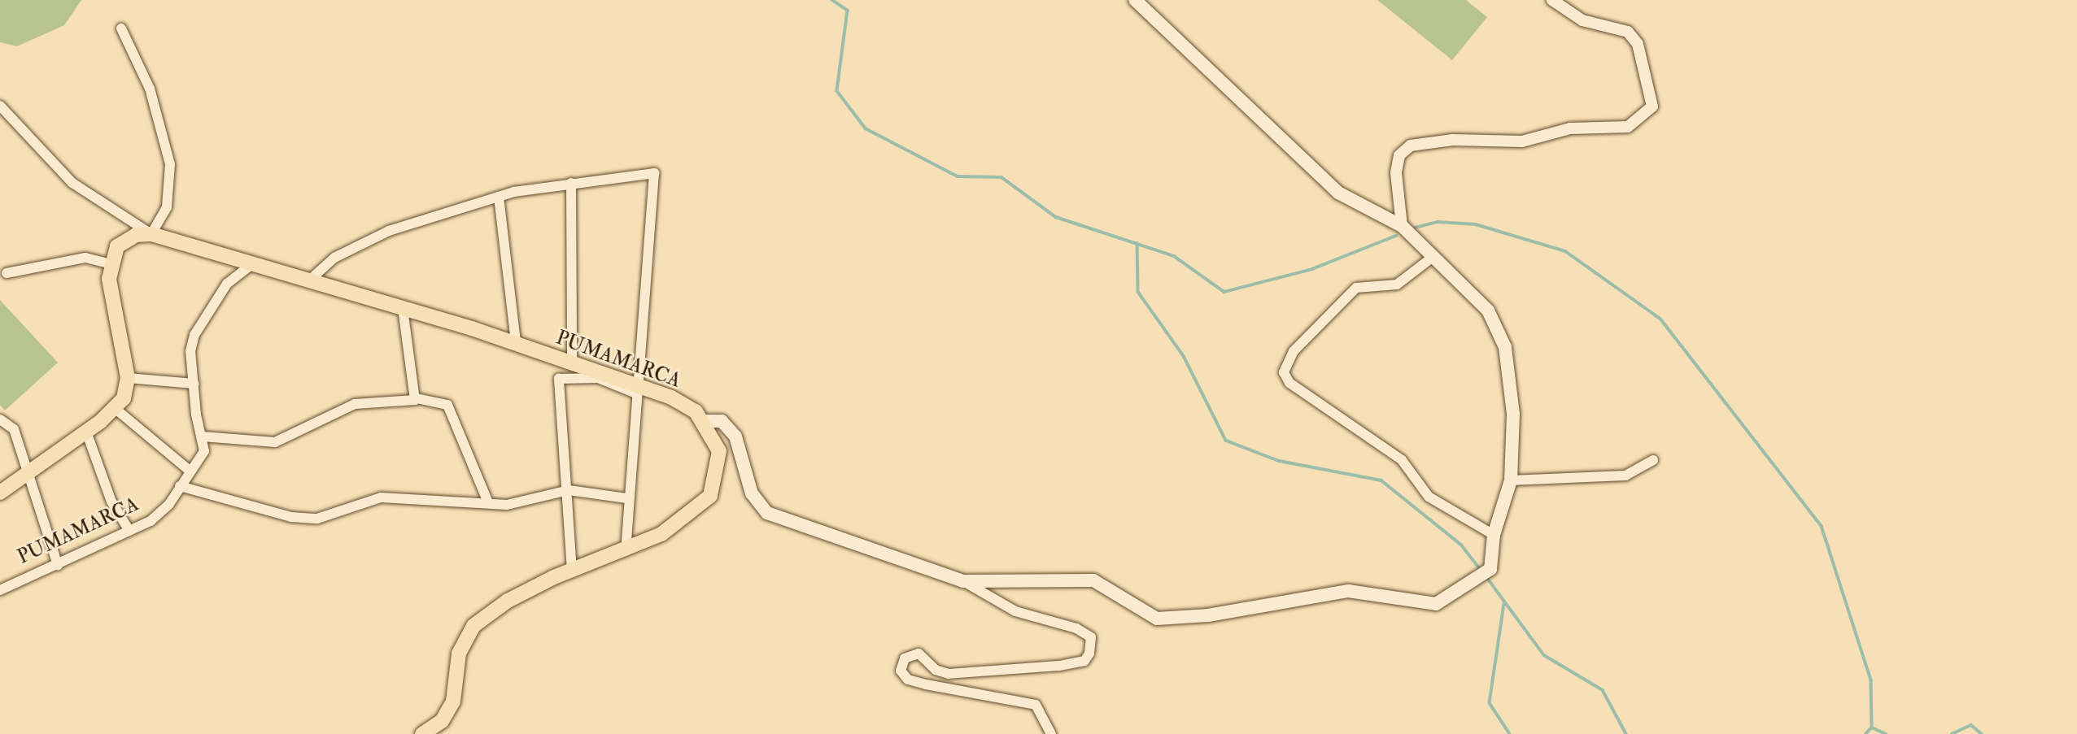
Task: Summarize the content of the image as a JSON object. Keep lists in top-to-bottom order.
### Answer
{
  "streets": {
    "main road": ["PUMAMARCA"]
  }
}
